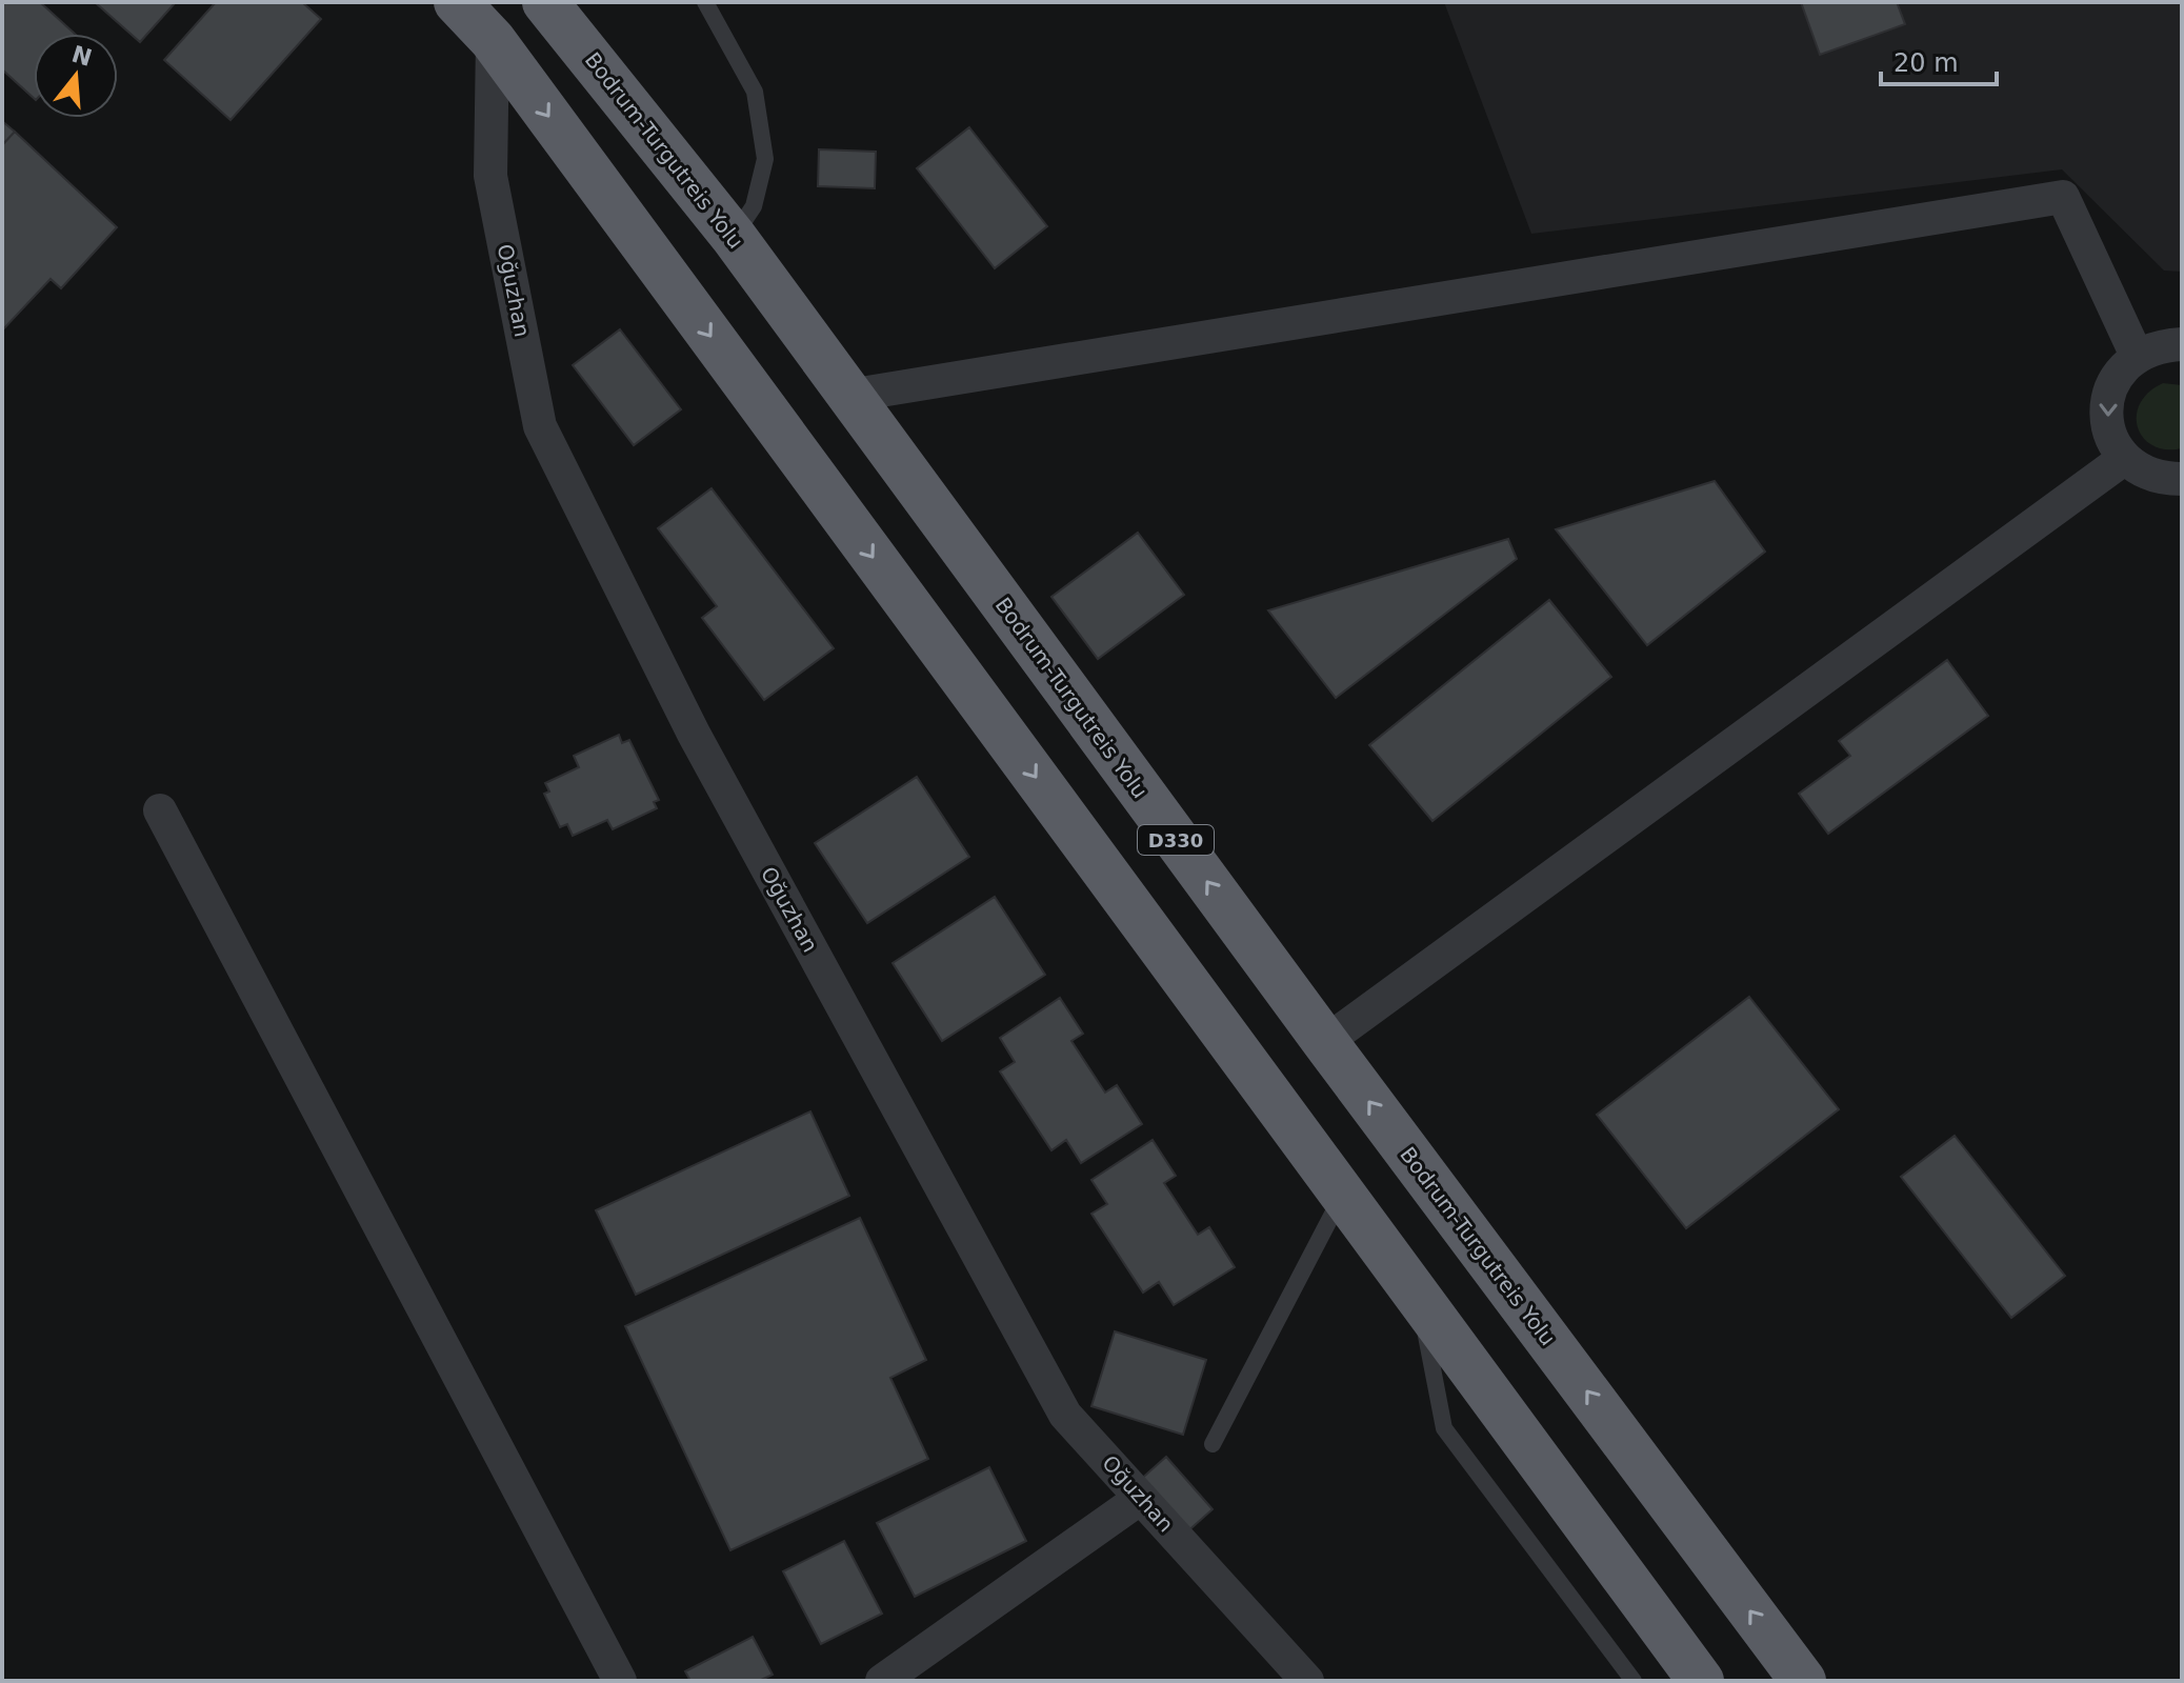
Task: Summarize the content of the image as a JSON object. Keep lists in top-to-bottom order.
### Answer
{
  "streets": {
    "highway": ["Bodrum-Turgutreis Yolu", "D330"],
    "street": ["Oğuzhan"]
  },
  "scale_bar": "20 m",
  "north": "top"
}
